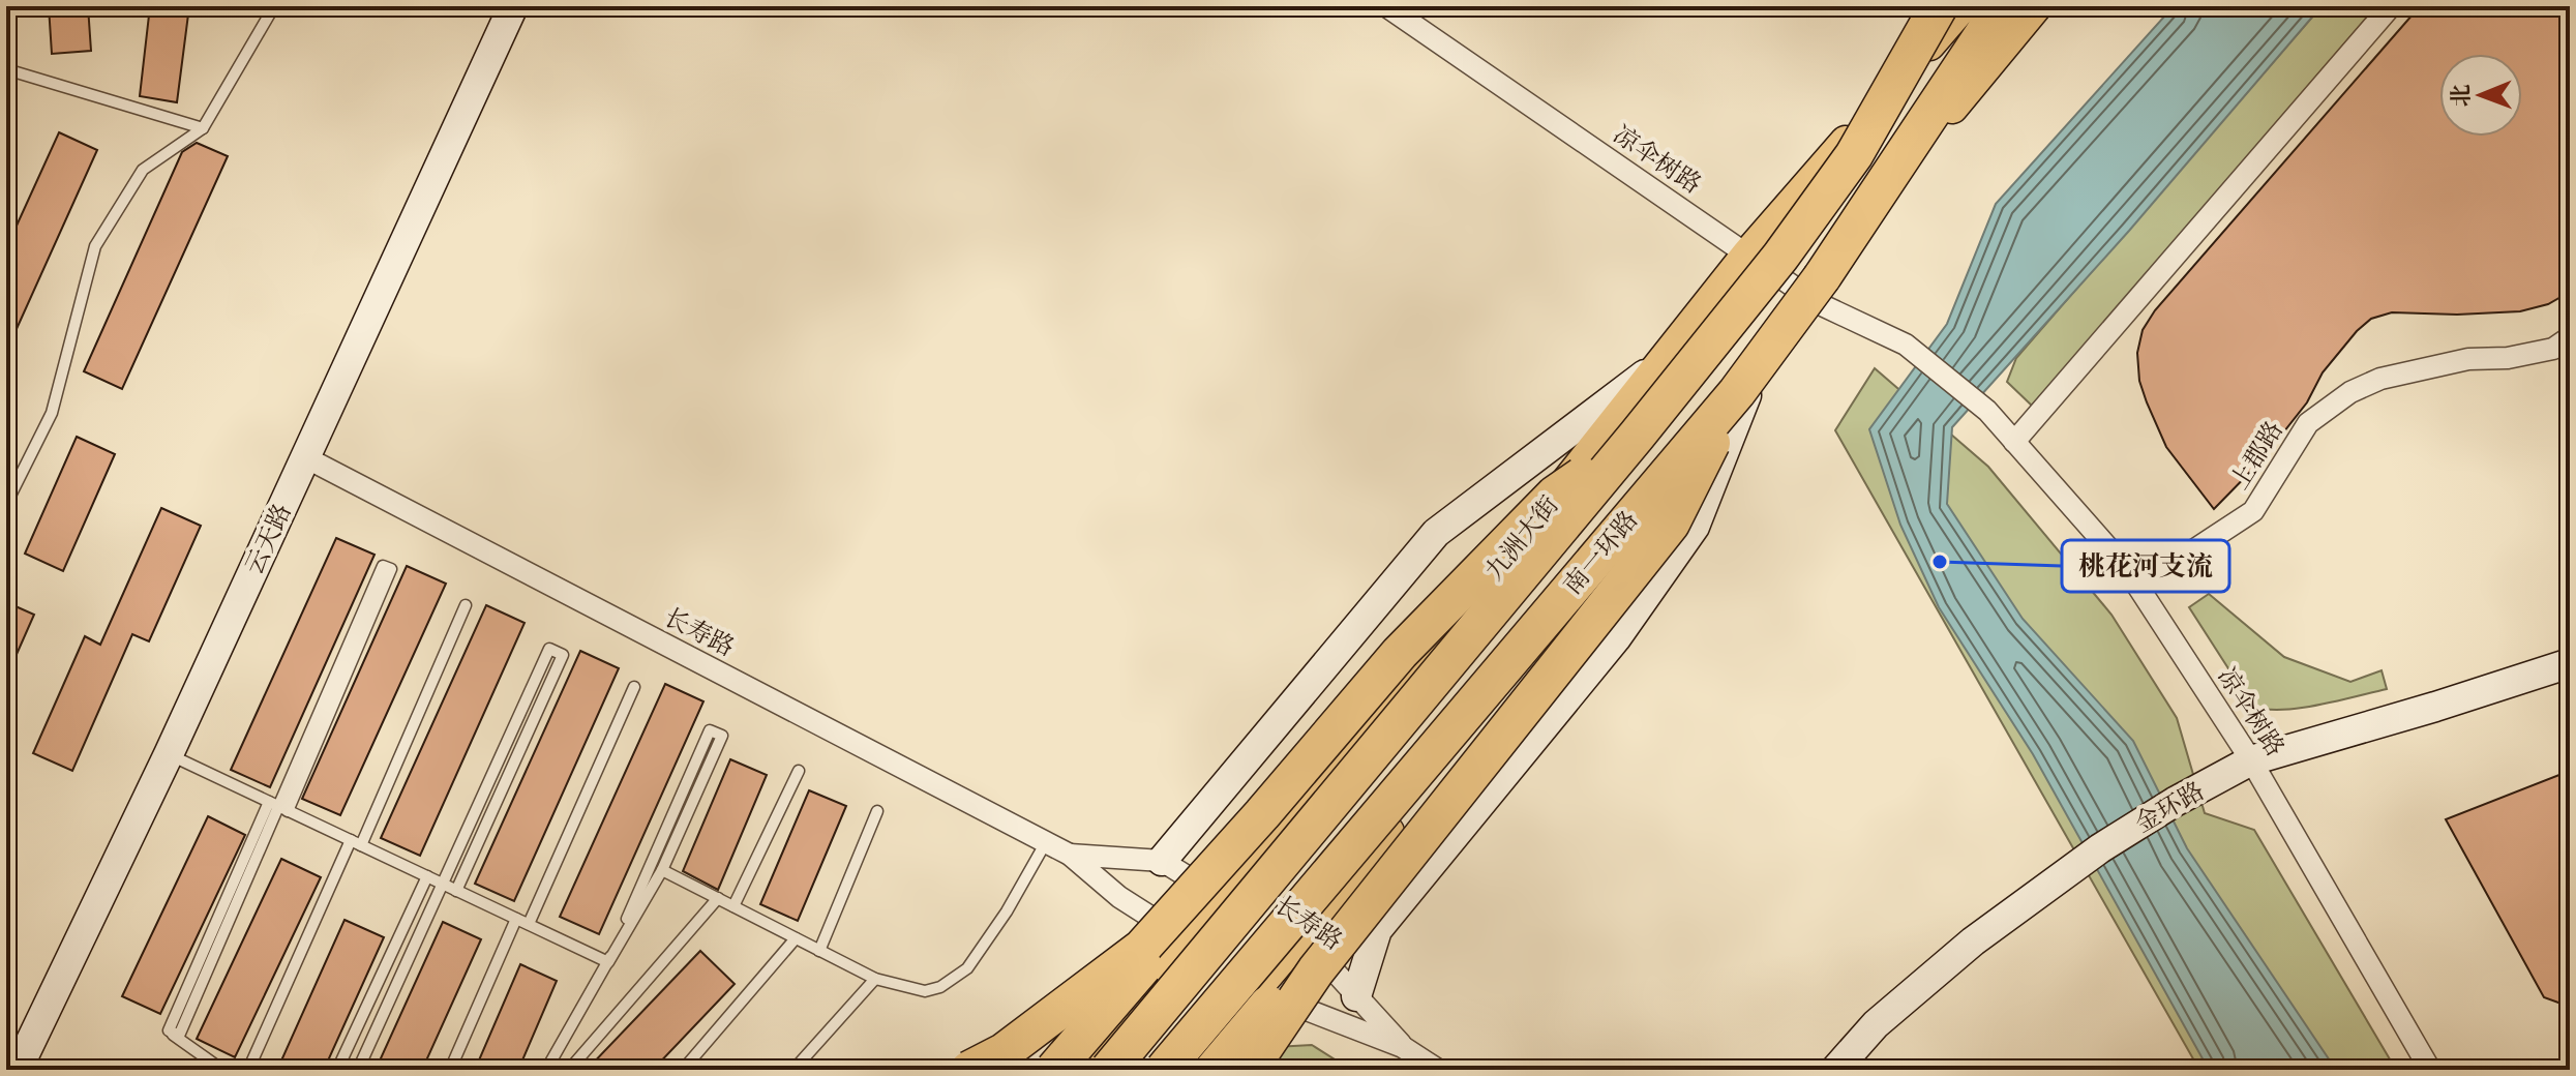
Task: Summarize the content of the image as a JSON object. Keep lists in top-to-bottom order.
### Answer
{
  "streets": {
    "highway": ["南一环路"],
    "main road": ["九洲大街"],
    "street": [
      "凉伞树路",
      "上郡路",
      "云天路",
      "长寿路",
      "金环路"
    ]
  },
  "crossings": [
    ["凉伞树路", "上郡路"],
    ["凉伞树路", "九洲大街"],
    ["凉伞树路", "金环路"],
    ["九洲大街", "长寿路"],
    ["云天路", "长寿路"]
  ],
  "places": ["桃花河支流"],
  "north": "left"
}
